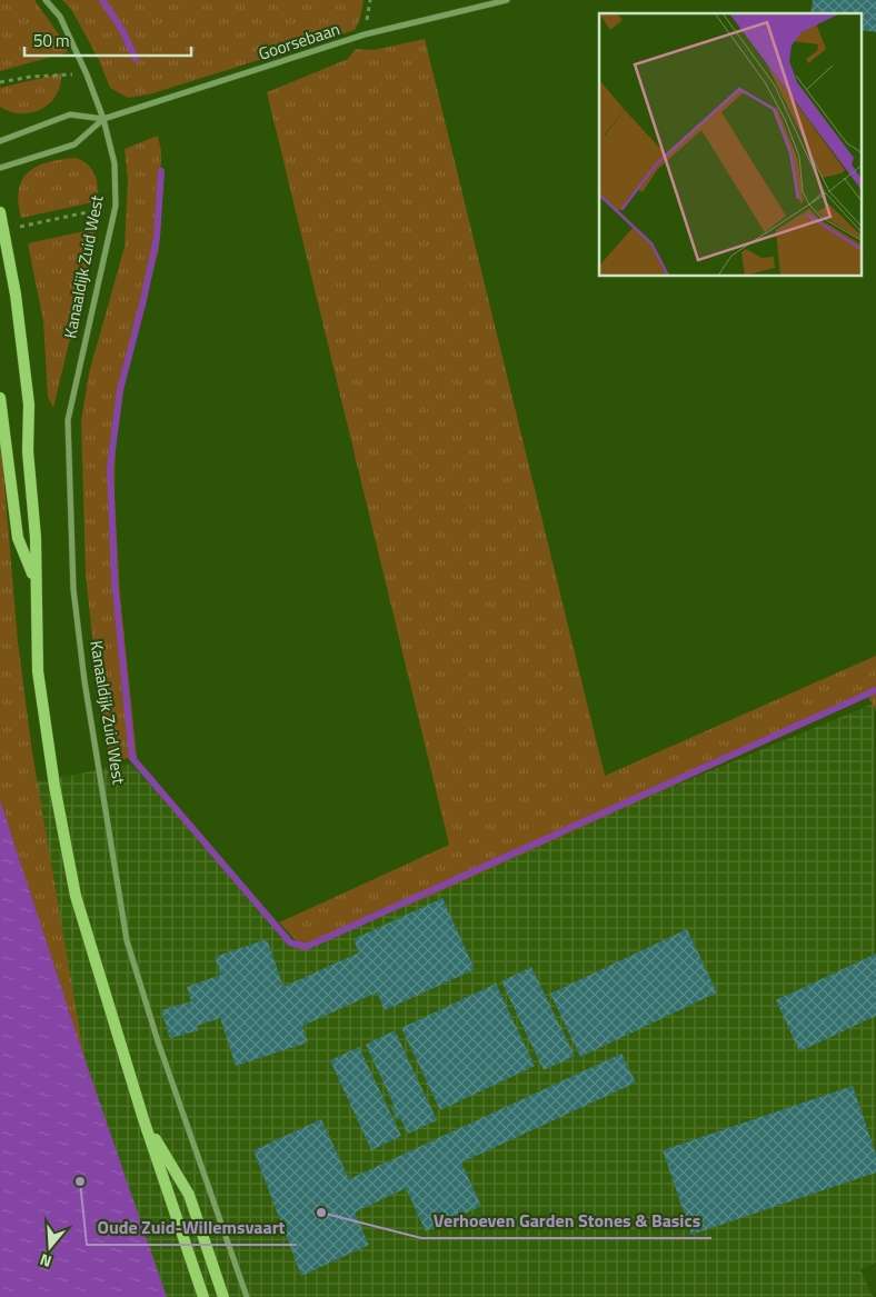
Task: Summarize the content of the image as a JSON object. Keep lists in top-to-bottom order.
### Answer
{
  "streets": {
    "street": ["Goorsebaan", "Kanaaldijk Zuid West"]
  },
  "crossings": [
    ["Goorsebaan", "Kanaaldijk Zuid West"]
  ],
  "places": ["Oude Zuid-Willemsvaart", "Verhoeven Garden Stones & Basics"],
  "scale_bar": "50 m",
  "north": "bottom"
}
